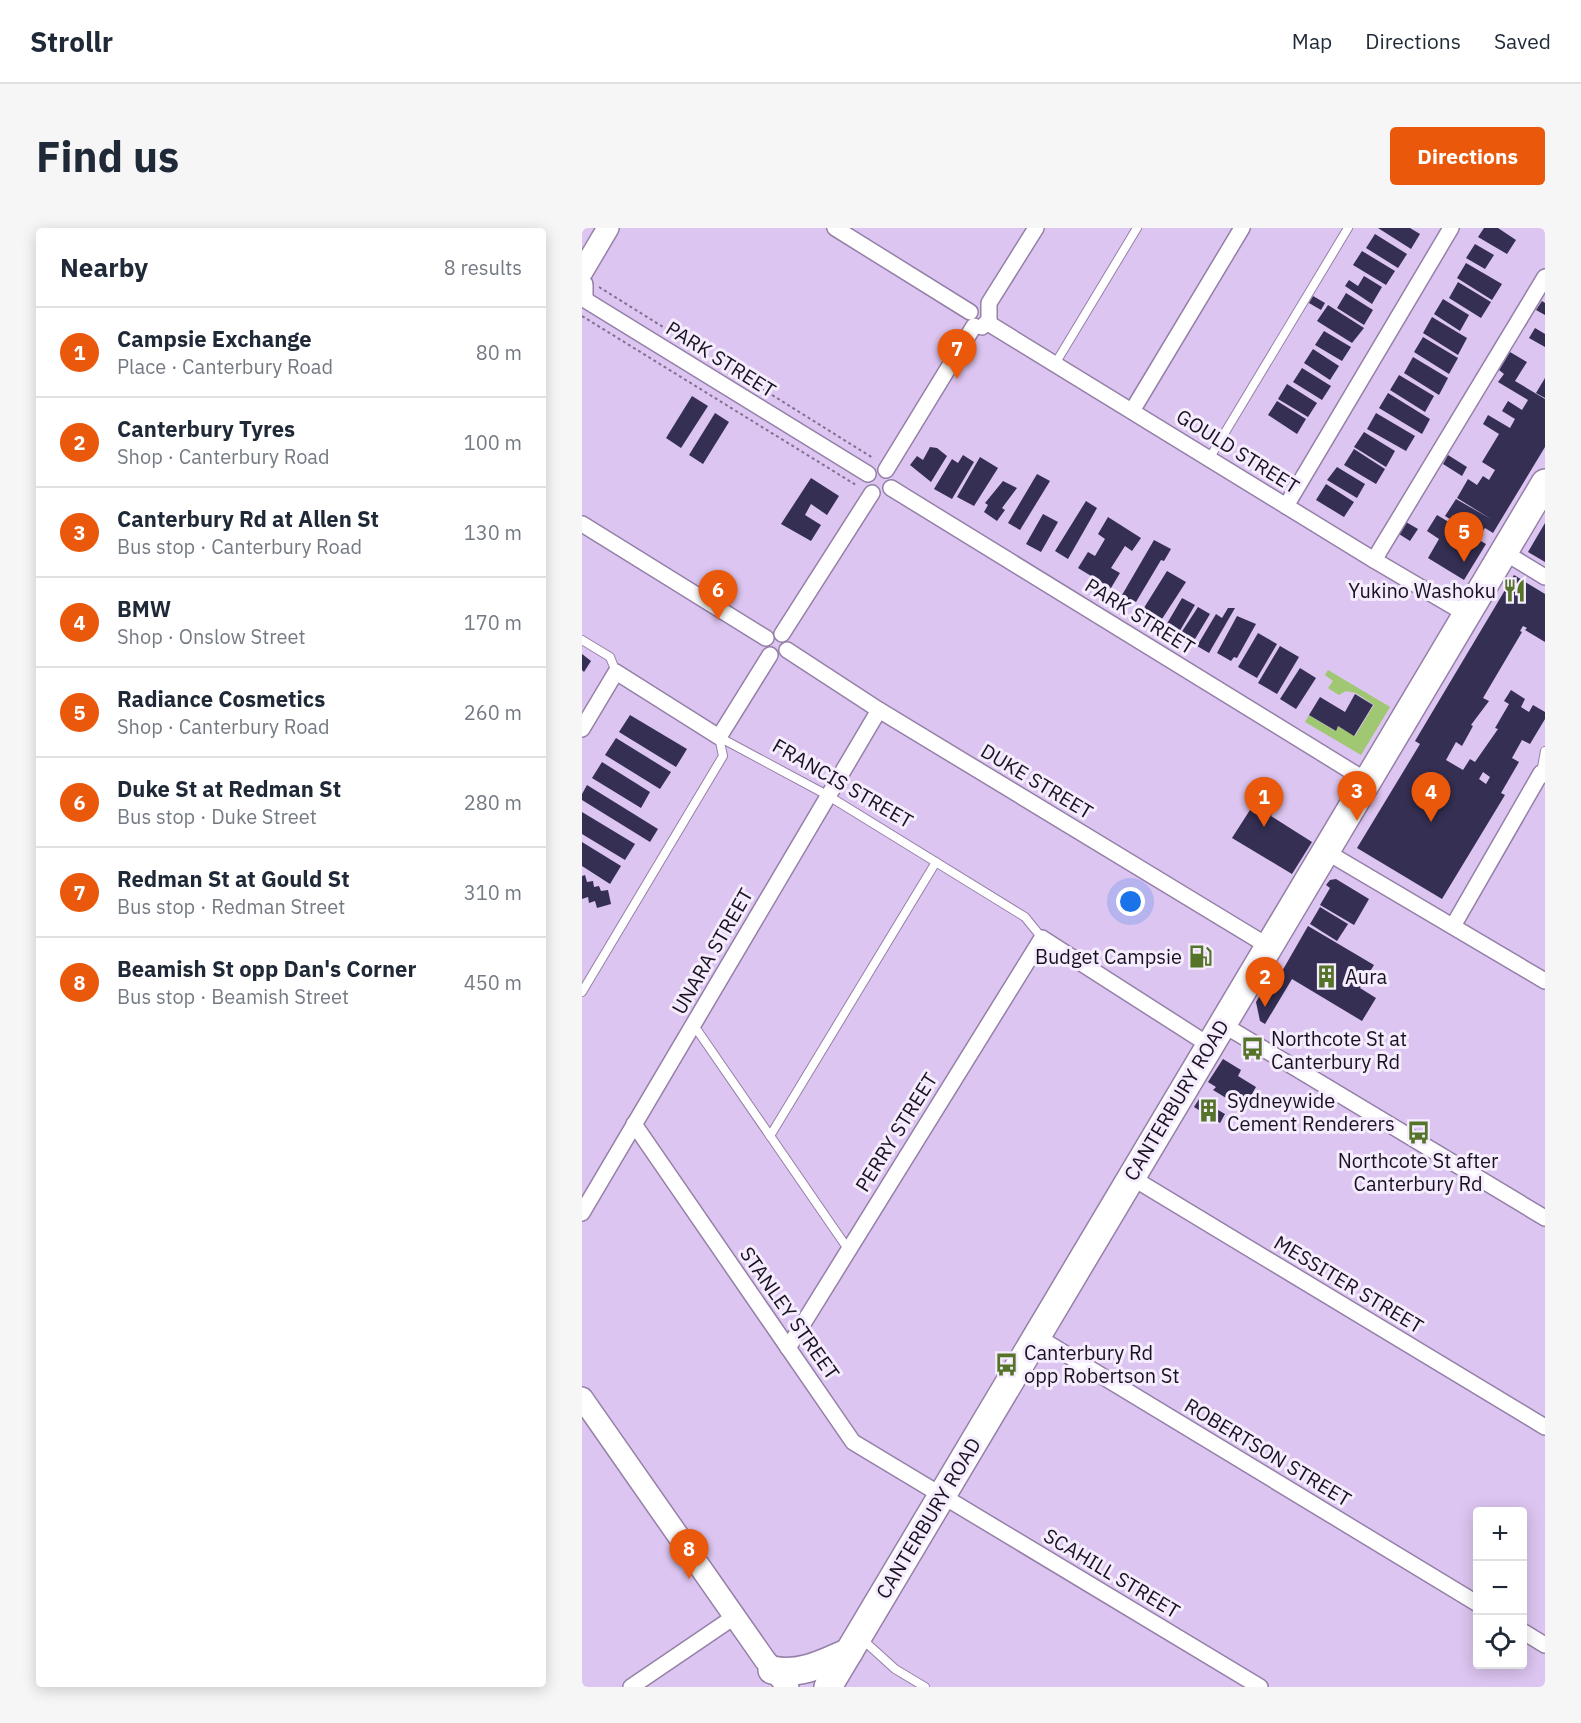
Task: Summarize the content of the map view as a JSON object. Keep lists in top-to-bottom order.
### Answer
{
  "streets": {
    "highway": ["CANTERBURY ROAD"],
    "street": [
      "PARK STREET",
      "GOULD STREET",
      "DUKE STREET",
      "FRANCIS STREET",
      "UNARA STREET",
      "PERRY STREET",
      "MESSITER STREET",
      "STANLEY STREET",
      "ROBERTSON STREET",
      "SCAHILL STREET"
    ]
  },
  "crossings": [
    ["PARK STREET", "CANTERBURY ROAD"],
    ["GOULD STREET", "CANTERBURY ROAD"],
    ["DUKE STREET", "UNARA STREET"],
    ["DUKE STREET", "CANTERBURY ROAD"],
    ["FRANCIS STREET", "UNARA STREET"],
    ["FRANCIS STREET", "PERRY STREET"],
    ["UNARA STREET", "STANLEY STREET"],
    ["CANTERBURY ROAD", "MESSITER STREET"],
    ["CANTERBURY ROAD", "STANLEY STREET"],
    ["CANTERBURY ROAD", "ROBERTSON STREET"],
    ["CANTERBURY ROAD", "SCAHILL STREET"],
    ["PERRY STREET", "STANLEY STREET"],
    ["STANLEY STREET", "SCAHILL STREET"]
  ],
  "places": {
    "restaurant": ["Yukino Washoku"],
    "fuel station": ["Budget Campsie"],
    "building": ["Aura", "Sydneywide Cement Renderers"],
    "bus stop": ["Northcote St at Canterbury Rd", "Northcote St after Canterbury Rd", "Canterbury Rd opp Robertson St"]
  },
  "page": {
    "header": "Strollr",
    "nav": ["Map", "Directions", "Saved"],
    "buttons": "Directions",
    "title": "Find us",
    "heading": ["Nearby", "8 results"],
    "list": [
      {
        "mark": "1",
        "name": "Campsie Exchange",
        "note": "Place · Canterbury Road",
        "value": "80 m"
      },
      {
        "mark": "2",
        "name": "Canterbury Tyres",
        "note": "Shop · Canterbury Road",
        "value": "100 m"
      },
      {
        "mark": "3",
        "name": "Canterbury Rd at Allen St",
        "note": "Bus stop · Canterbury Road",
        "value": "130 m"
      },
      {
        "mark": "4",
        "name": "BMW",
        "note": "Shop · Onslow Street",
        "value": "170 m"
      },
      {
        "mark": "5",
        "name": "Radiance Cosmetics",
        "note": "Shop · Canterbury Road",
        "value": "260 m"
      },
      {
        "mark": "6",
        "name": "Duke St at Redman St",
        "note": "Bus stop · Duke Street",
        "value": "280 m"
      },
      {
        "mark": "7",
        "name": "Redman St at Gould St",
        "note": "Bus stop · Redman Street",
        "value": "310 m"
      },
      {
        "mark": "8",
        "name": "Beamish St opp Dan's Corner",
        "note": "Bus stop · Beamish Street",
        "value": "450 m"
      }
    ],
    "pins": [
      "7",
      "5",
      "6",
      "3",
      "4",
      "1",
      "2",
      "8"
    ],
    "map_buttons": ["+", "−"]
  }
}
